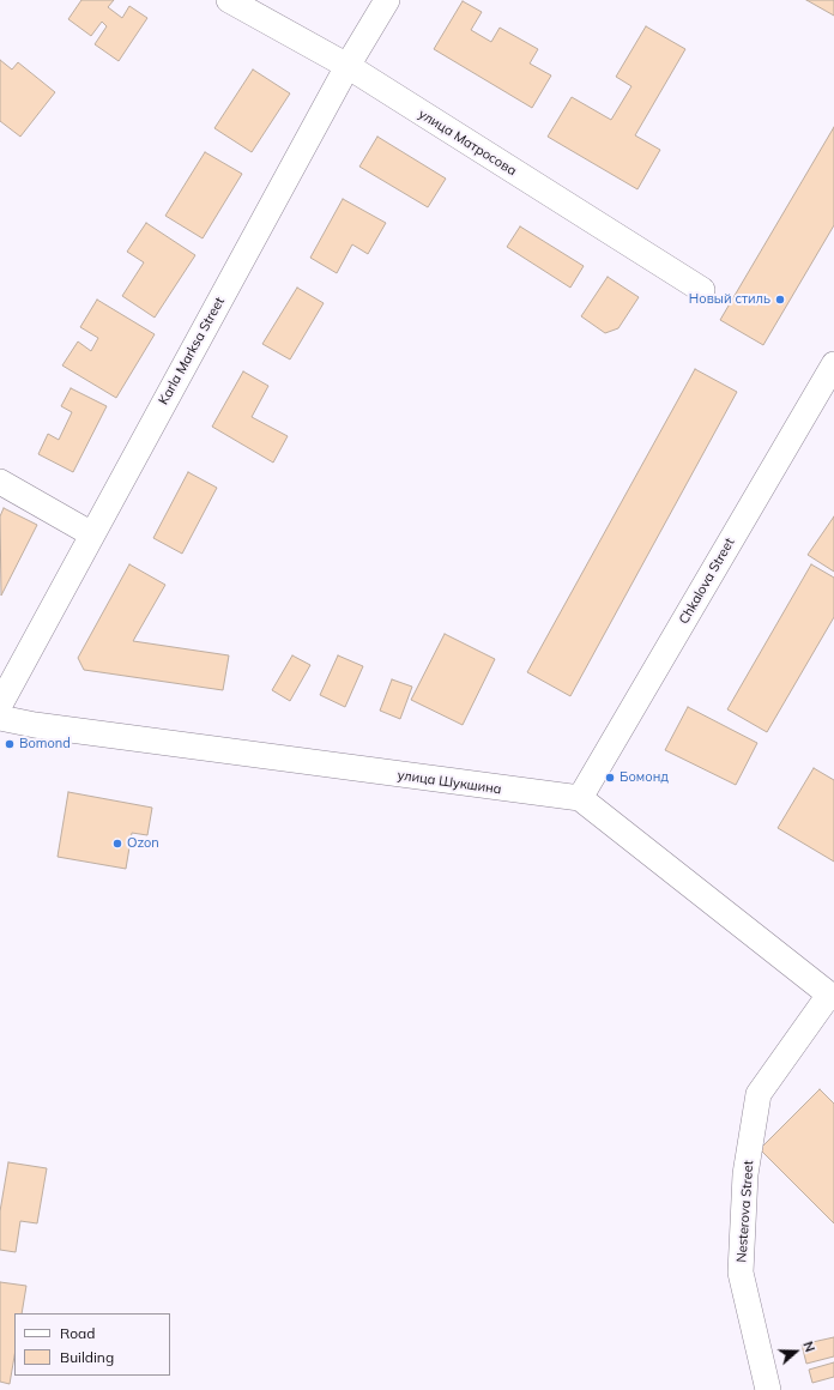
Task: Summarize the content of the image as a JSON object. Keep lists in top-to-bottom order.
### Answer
{
  "streets": {
    "street": [
      "улица Матросова",
      "Karla Marksa Street",
      "Chkalova Street",
      "улица Шукшина",
      "Nesterova Street"
    ]
  },
  "crossings": [
    ["улица Матросова", "Karla Marksa Street"],
    ["Chkalova Street", "улица Шукшина"]
  ],
  "places": [
    "Новый стиль",
    "Bomond",
    "Бомонд",
    "Ozon"
  ],
  "legend": ["Road", "Building"],
  "north": "right"
}
